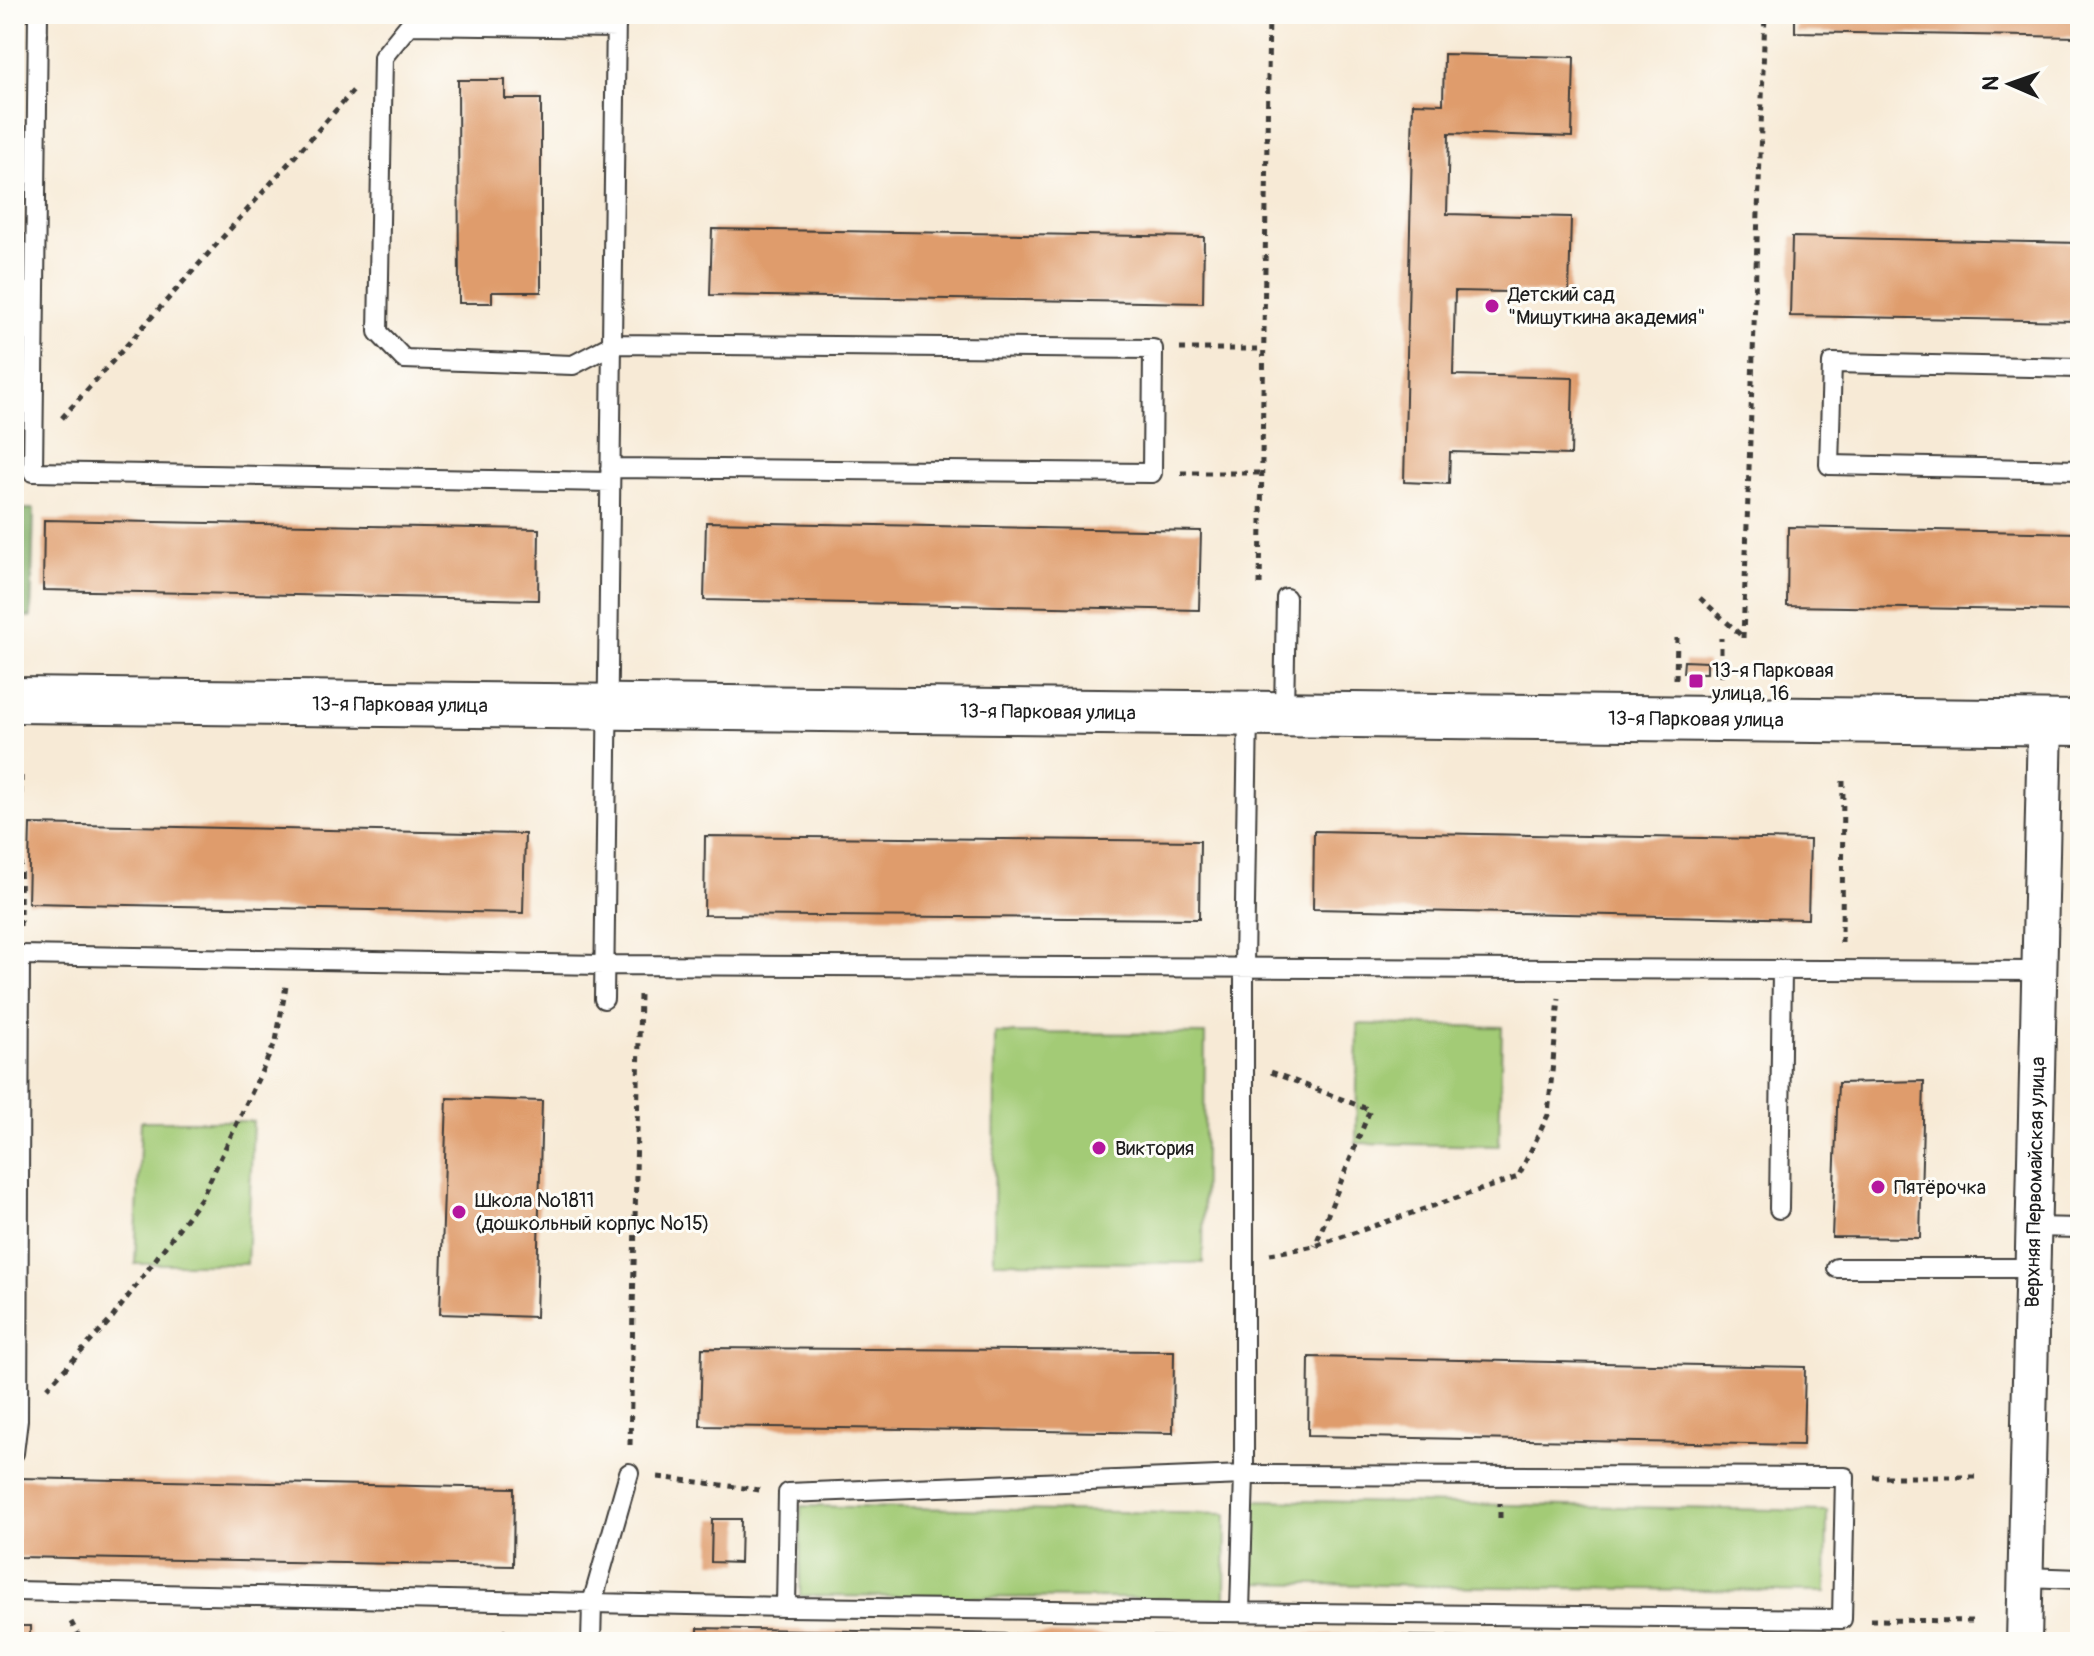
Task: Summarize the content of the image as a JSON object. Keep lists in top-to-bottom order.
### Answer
{
  "streets": {
    "street": ["13-я Парковая улица", "Верхняя Первомайская улица"]
  },
  "crossings": [
    ["13-я Парковая улица", "Верхняя Первомайская улица"]
  ],
  "places": {
    "other": [
      "Детский сад \"Мишуткина академия\"",
      "Виктория",
      "Пятёрочка",
      "Школа №1811 (дошкольный корпус №15)"
    ],
    "transit": ["13-я Парковая улица, 16"]
  },
  "north": "left"
}
